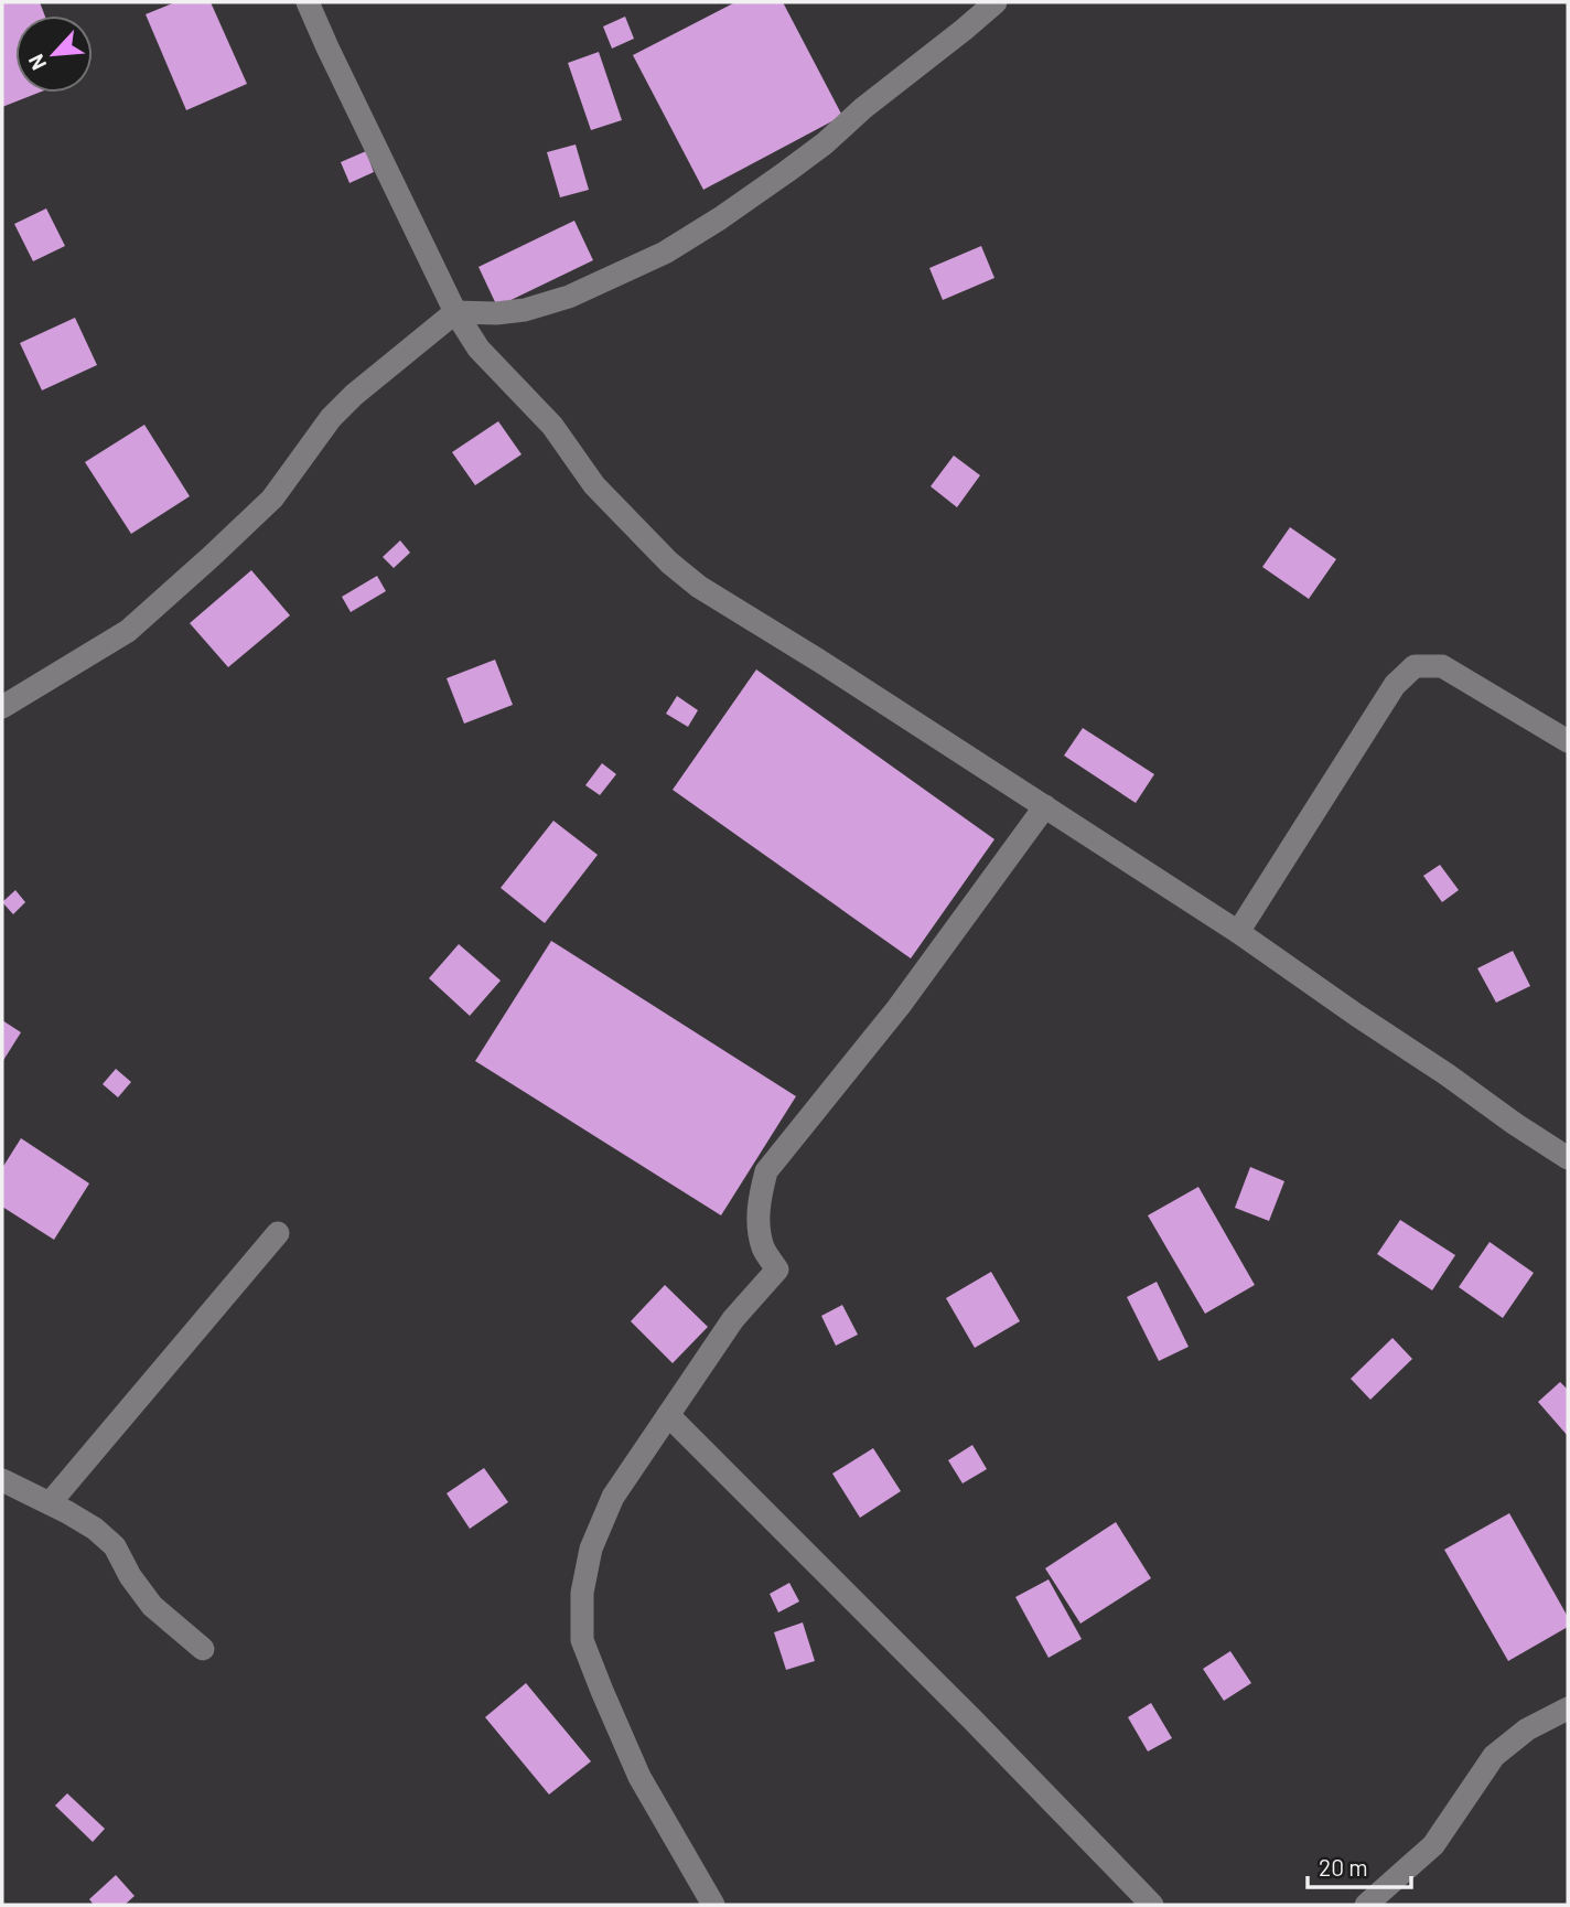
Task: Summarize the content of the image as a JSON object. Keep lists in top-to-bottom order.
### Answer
{
  "scale_bar": "20 m",
  "north": "bottom left"
}
